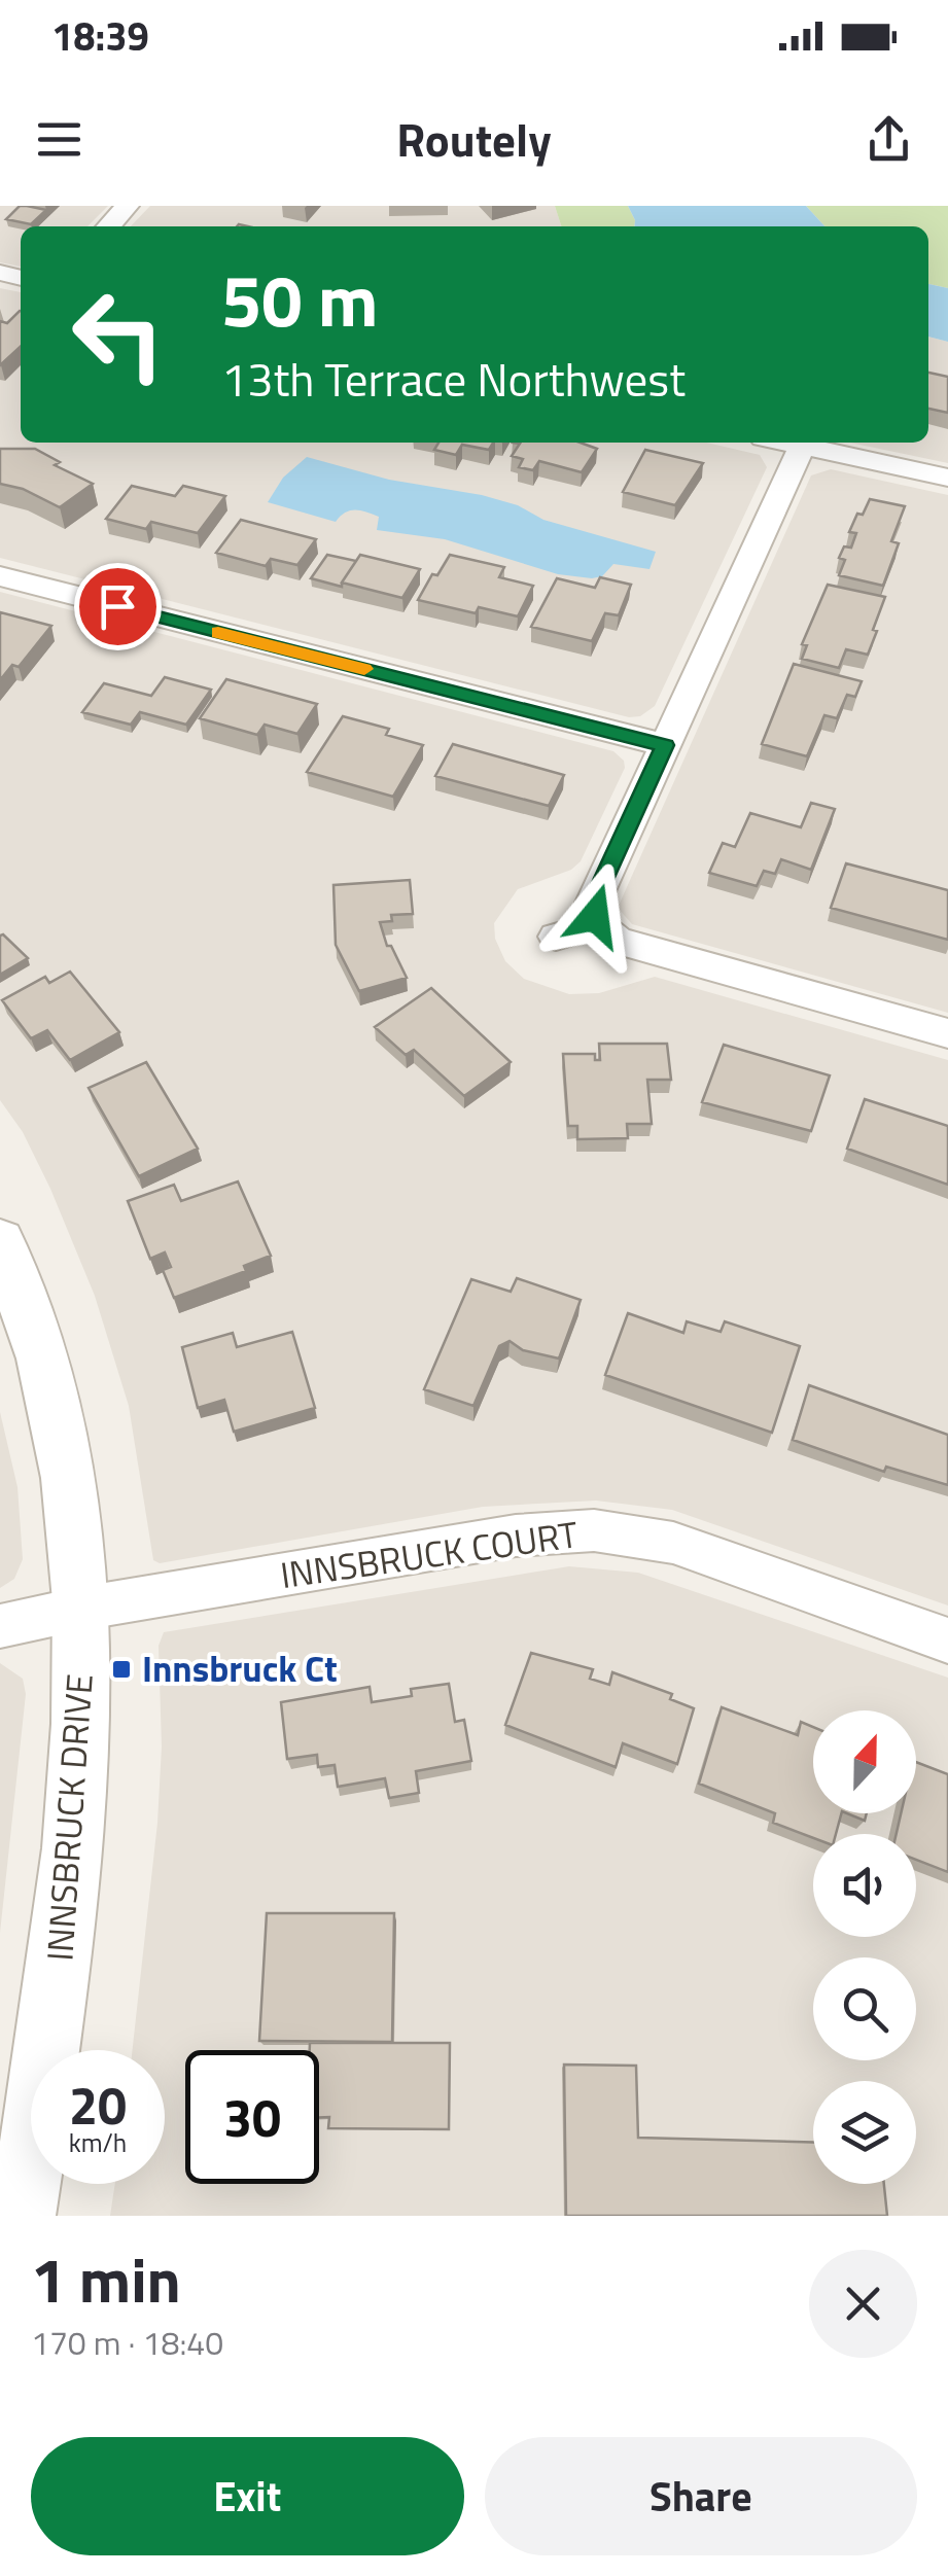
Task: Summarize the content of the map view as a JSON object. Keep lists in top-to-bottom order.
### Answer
{
  "streets": {
    "street": ["INNSBRUCK COURT", "INNSBRUCK DRIVE"]
  },
  "crossings": [
    ["INNSBRUCK COURT", "INNSBRUCK DRIVE"]
  ],
  "places": {
    "transit": ["Innsbruck Ct"]
  },
  "north": "top",
  "page": {
    "status": "18:39",
    "header": "Routely",
    "turn": ["50 m", "13th Terrace Northwest"],
    "speed": "20 km/h",
    "limit": "30",
    "heading": ["1 min", "170 m · 18:40"],
    "buttons": ["Exit", "Share"]
  }
}
